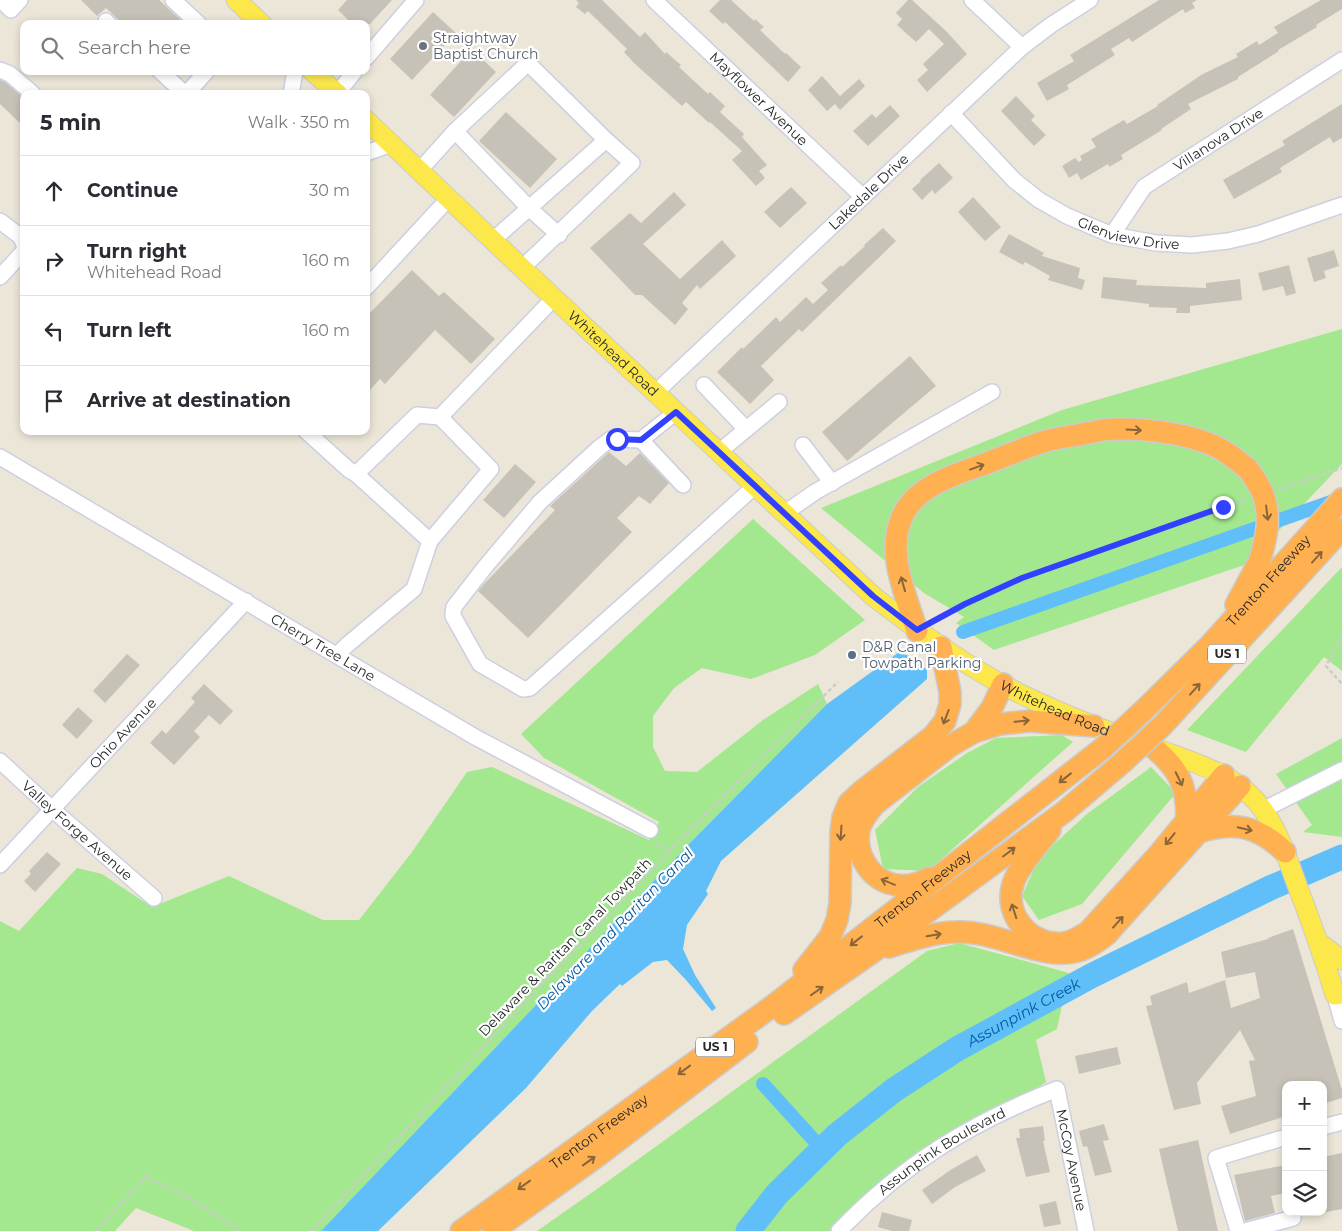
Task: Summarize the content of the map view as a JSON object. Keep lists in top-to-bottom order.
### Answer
{
  "streets": {
    "highway": ["Trenton Freeway", "US 1"],
    "main road": ["Whitehead Road"],
    "street": [
      "Mayflower Avenue",
      "Villanova Drive",
      "Lakedale Drive",
      "Glenview Drive",
      "Cherry Tree Lane",
      "Ohio Avenue",
      "Valley Forge Avenue",
      "Assunpink Boulevard",
      "McCoy Avenue"
    ],
    "path": ["Delaware & Raritan Canal Towpath"]
  },
  "crossings": [
    ["Mayflower Avenue", "Lakedale Drive"],
    ["Villanova Drive", "Glenview Drive"],
    ["Lakedale Drive", "Glenview Drive"],
    ["Lakedale Drive", "Whitehead Road"],
    ["Cherry Tree Lane", "Ohio Avenue"],
    ["Ohio Avenue", "Valley Forge Avenue"],
    ["Assunpink Boulevard", "McCoy Avenue"]
  ],
  "water": ["Delaware and Raritan Canal", "Assunpink Creek"],
  "places": ["Straightway Baptist Church", "D&R Canal Towpath Parking"],
  "page": {
    "search": "Search here",
    "heading": ["5 min", "Walk · 350 m"],
    "list": [
      ["Continue", "30 m"],
      ["Turn right", "Whitehead Road", "160 m"],
      ["Turn left", "160 m"],
      "Arrive at destination"
    ],
    "map_buttons": ["+", "−"]
  }
}
